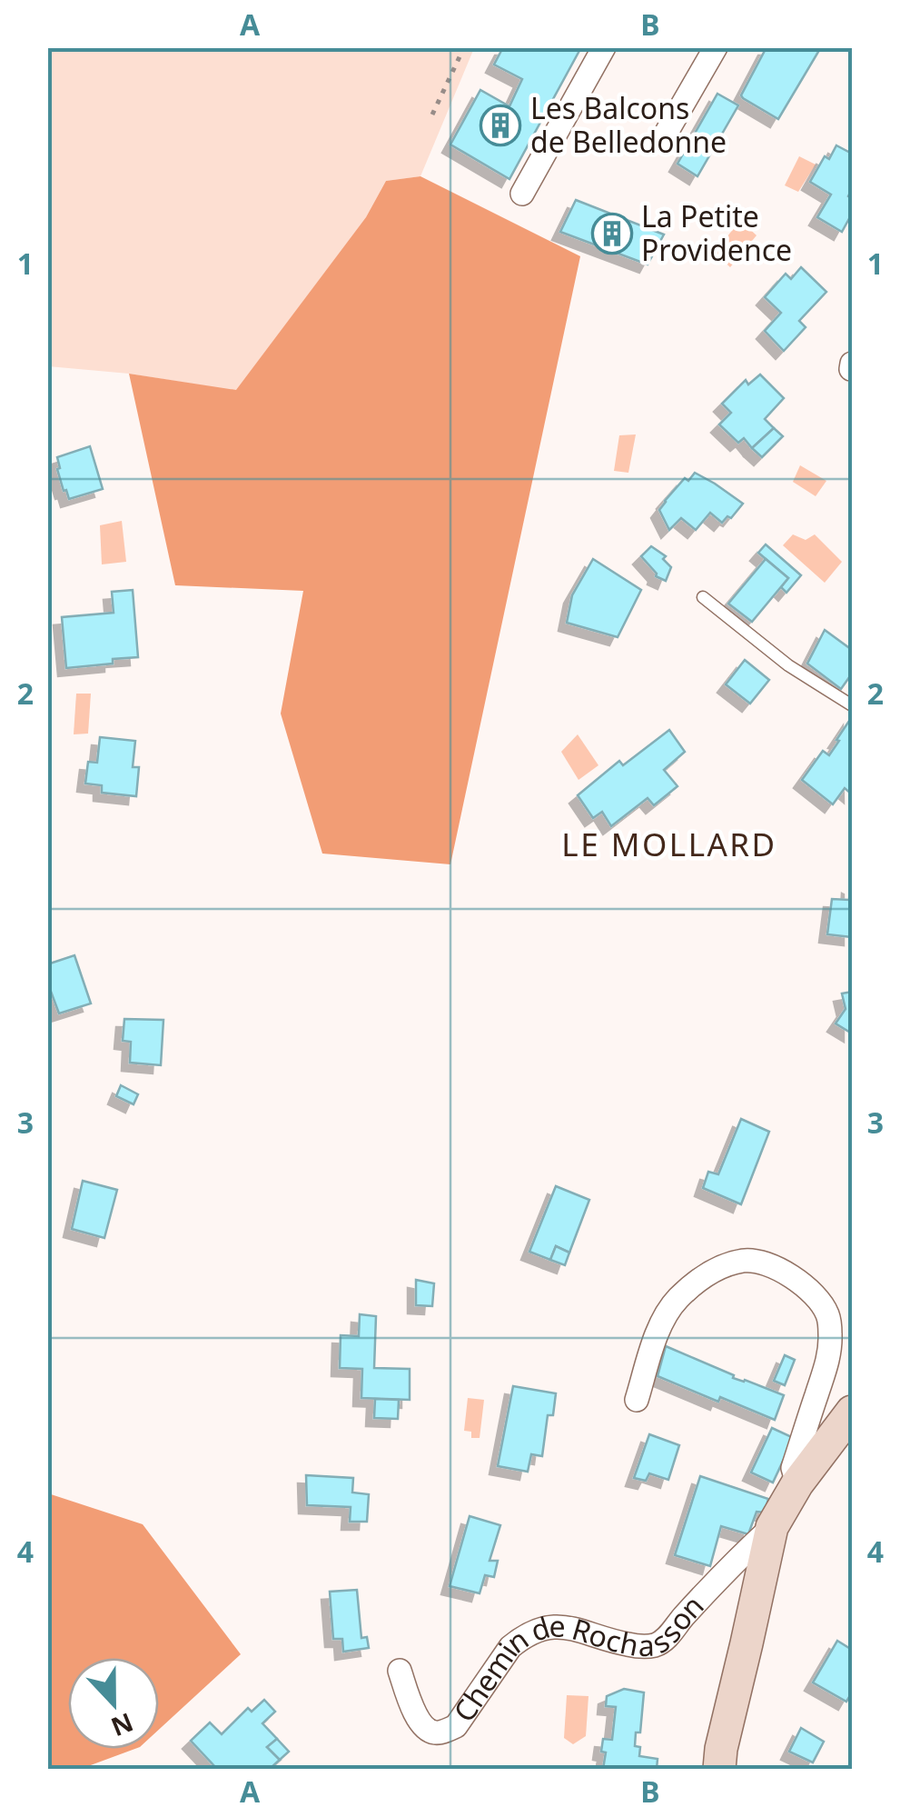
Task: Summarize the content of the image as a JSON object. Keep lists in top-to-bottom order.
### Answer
{
  "streets": {
    "street": ["Chemin de Rochasson"]
  },
  "districts": ["LE MOLLARD"],
  "places": {
    "building": ["Les Balcons de Belledonne", "La Petite Providence"]
  },
  "north": "bottom",
  "grid": {
    "columns": ["A", "B"],
    "rows": [
      "1",
      "2",
      "3",
      "4"
    ]
  }
}
